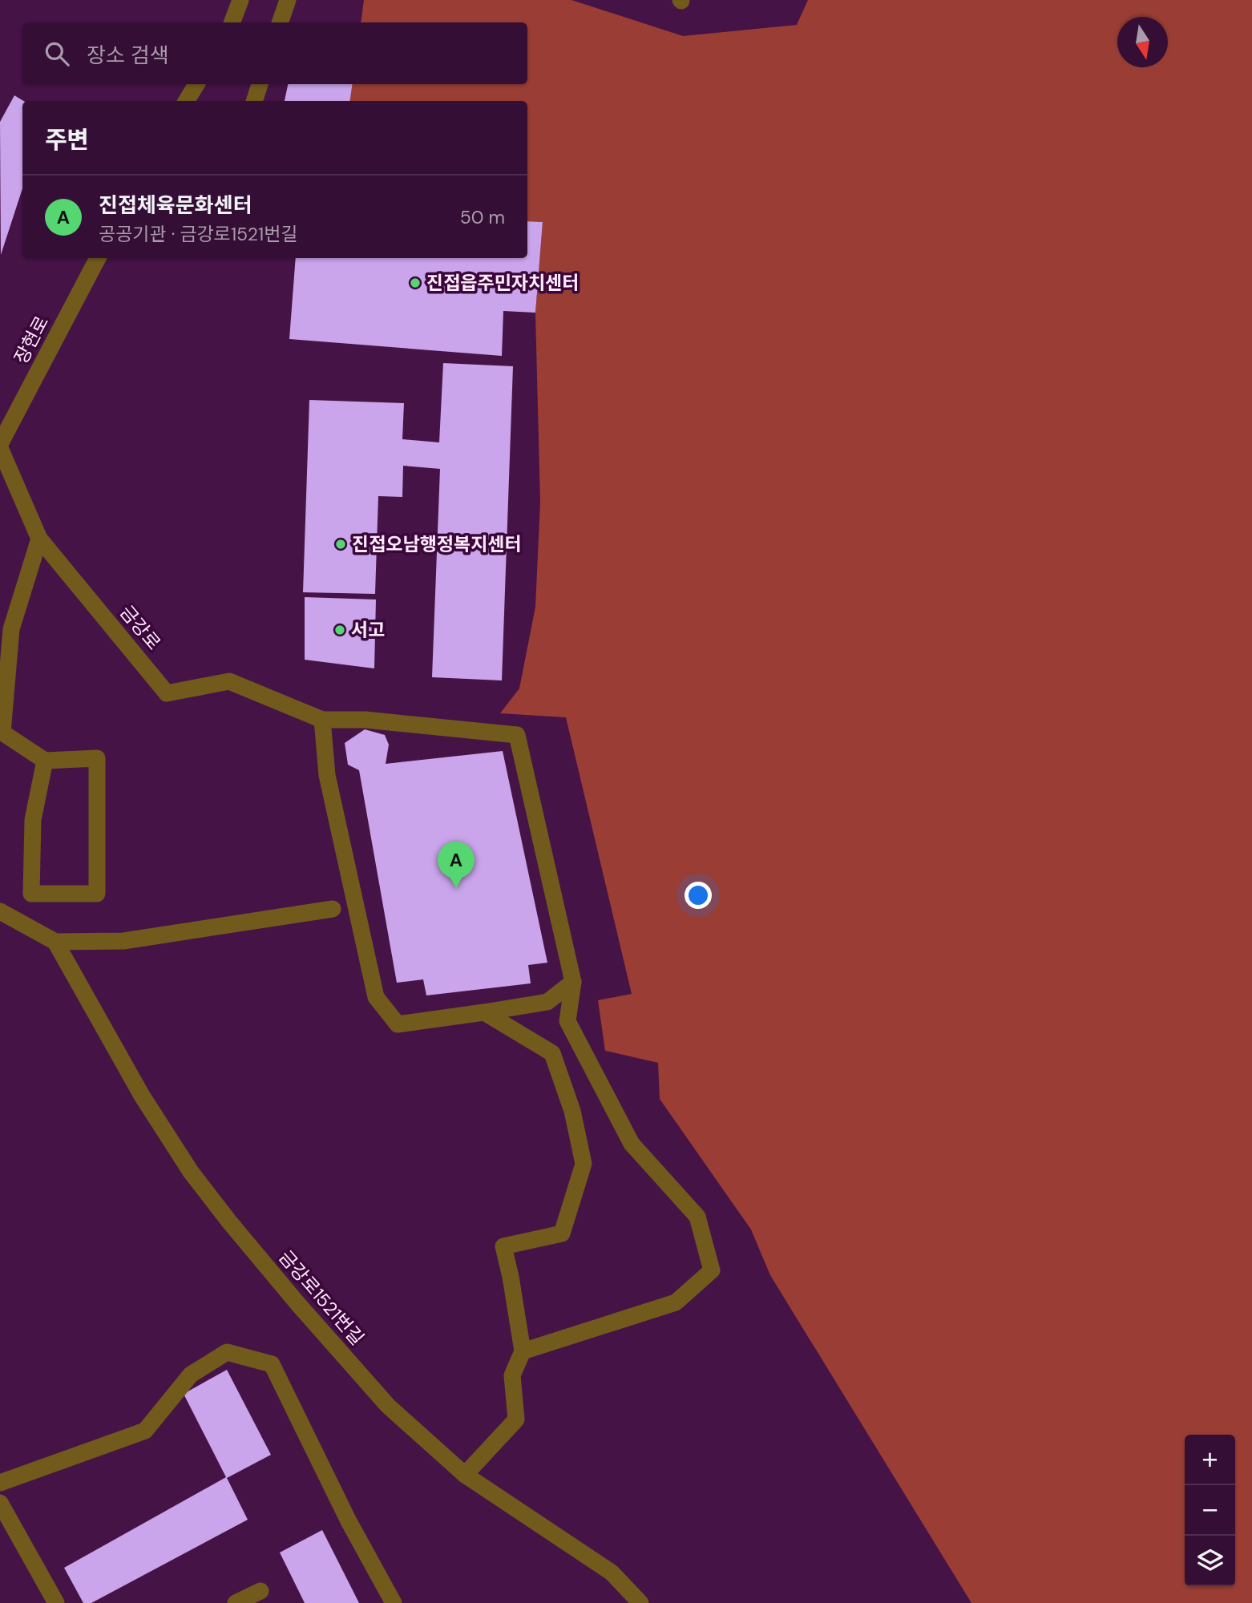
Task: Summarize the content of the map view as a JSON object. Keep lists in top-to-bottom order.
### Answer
{
  "streets": {
    "street": ["장현로", "금강로", "금강로1521번길"]
  },
  "places": ["진접읍주민자치센터", "진접오남행정복지센터", "서고"],
  "north": "bottom",
  "page": {
    "search": "장소 검색",
    "heading": "주변",
    "list": [
      {
        "mark": "A",
        "name": "진접체육문화센터",
        "note": "공공기관 · 금강로1521번길",
        "value": "50 m"
      }
    ],
    "pins": "A",
    "map_buttons": ["+", "−"]
  }
}
